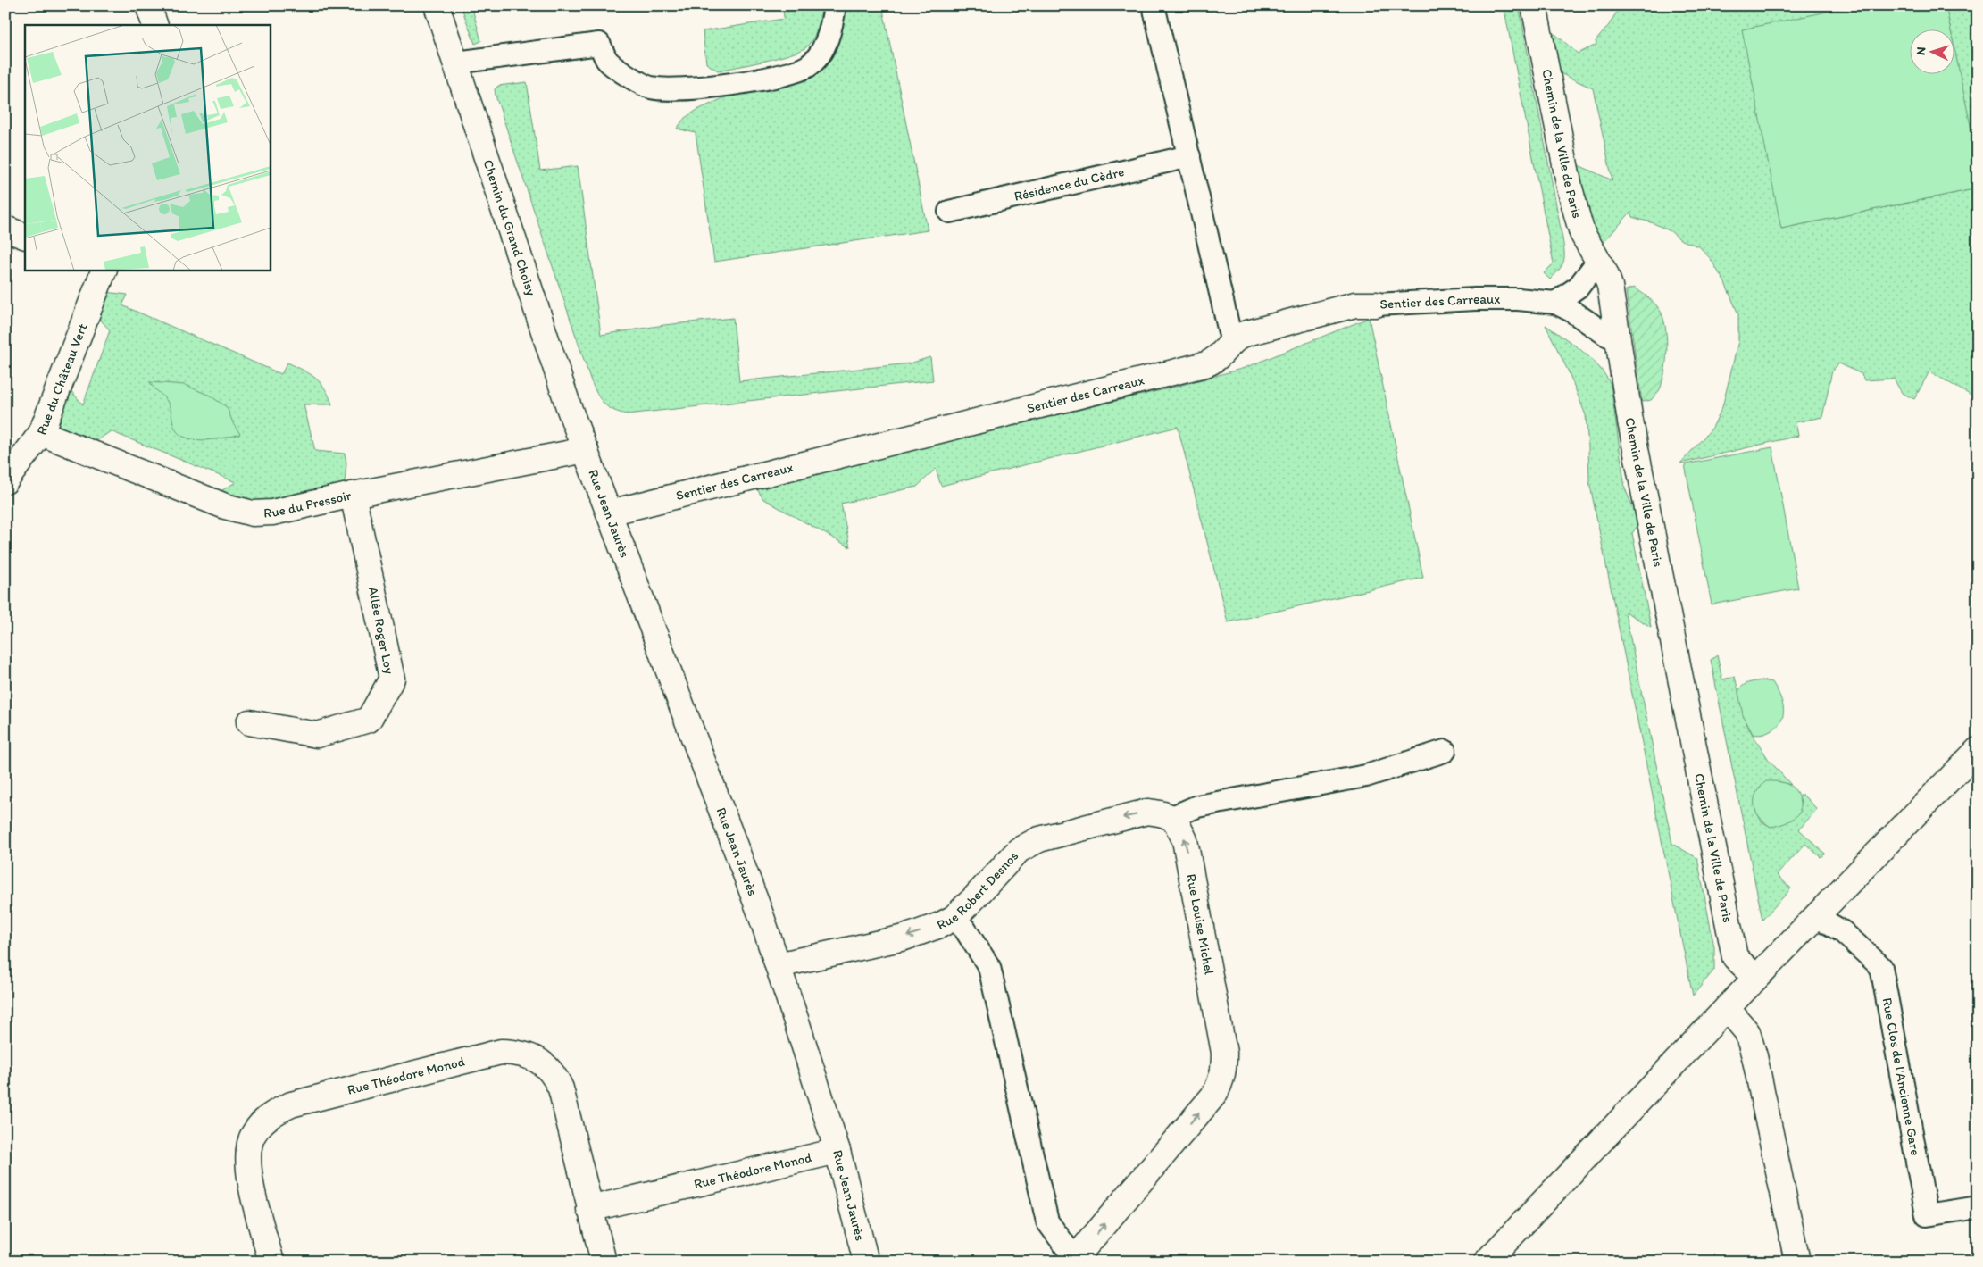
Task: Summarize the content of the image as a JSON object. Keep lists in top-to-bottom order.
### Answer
{
  "streets": {
    "street": [
      "Chemin de la Ville de Paris",
      "Chemin du Grand Choisy",
      "Sentier des Carreaux",
      "Rue du Château Vert",
      "Rue du Pressoir",
      "Rue Jean Jaurès",
      "Allée Roger Loy",
      "Rue Robert Desnos",
      "Rue Louise Michel",
      "Rue Théodore Monod"
    ],
    "lane": ["Résidence du Cèdre", "Rue Clos de l'Ancienne Gare"]
  },
  "crossings": [
    ["Chemin du Grand Choisy", "Rue du Pressoir"],
    ["Chemin du Grand Choisy", "Rue Jean Jaurès"],
    ["Sentier des Carreaux", "Rue Jean Jaurès"],
    ["Rue du Château Vert", "Rue du Pressoir"],
    ["Rue du Pressoir", "Rue Jean Jaurès"],
    ["Rue du Pressoir", "Allée Roger Loy"],
    ["Rue Jean Jaurès", "Rue Robert Desnos"],
    ["Rue Jean Jaurès", "Rue Théodore Monod"],
    ["Rue Robert Desnos", "Rue Louise Michel"]
  ],
  "one_way": ["Rue Robert Desnos", "Rue Louise Michel"],
  "north": "left"
}
